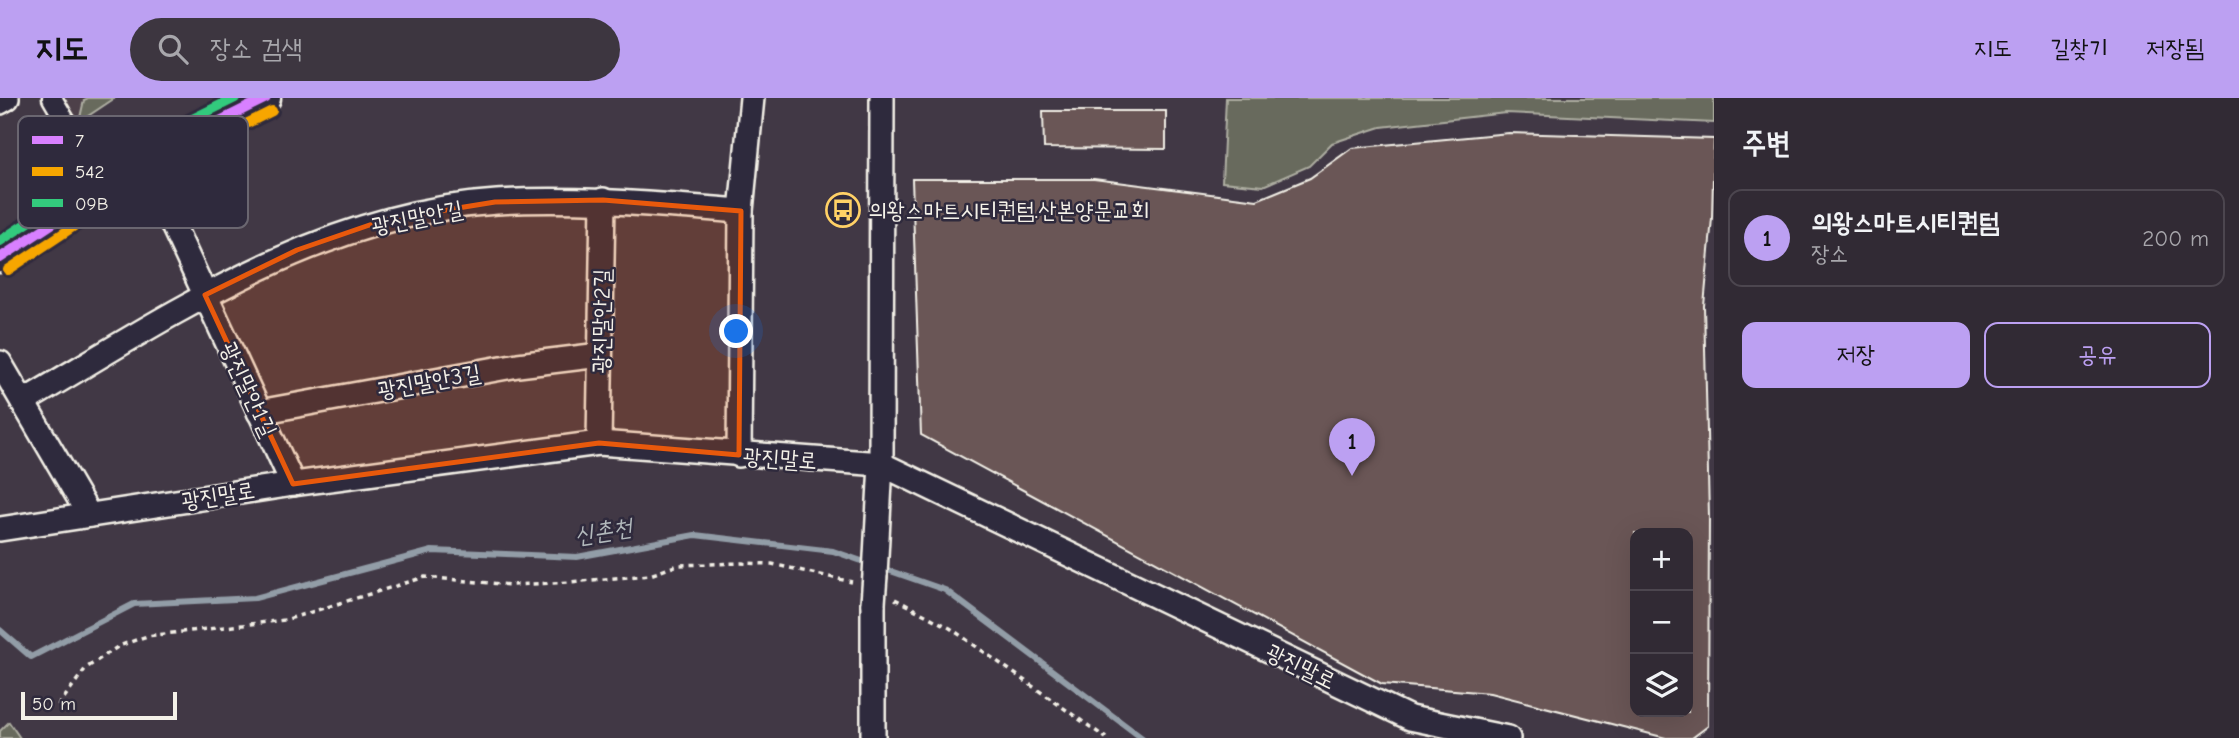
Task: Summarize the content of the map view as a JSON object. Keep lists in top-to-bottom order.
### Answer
{
  "streets": {
    "street": [
      "광진말안길",
      "광진말안2길",
      "광진말안3길",
      "광진말안1길",
      "광진말로"
    ]
  },
  "crossings": [
    ["광진말안길", "광진말안2길"],
    ["광진말안길", "광진말안1길"],
    ["광진말안2길", "광진말안3길"],
    ["광진말안2길", "광진말로"],
    ["광진말안3길", "광진말안1길"],
    ["광진말안1길", "광진말로"]
  ],
  "water": ["신촌천"],
  "places": {
    "bus stop": ["의왕스마트시티퀀텀.산본양문교회"]
  },
  "lines": ["transit line 7", "transit line 09B", "transit line 542"],
  "legend": ["7", "542", "09B"],
  "scale_bar": "50 m",
  "page": {
    "header": "지도",
    "search": "장소 검색",
    "nav": ["지도", "길찾기", "저장됨"],
    "heading": "주변",
    "list": [
      {
        "mark": "1",
        "name": "의왕스마트시티퀀텀",
        "note": "장소",
        "value": "200 m"
      }
    ],
    "buttons": ["저장", "공유"],
    "pins": "1",
    "map_buttons": ["+", "−"],
    "scale": "50 m"
  }
}
